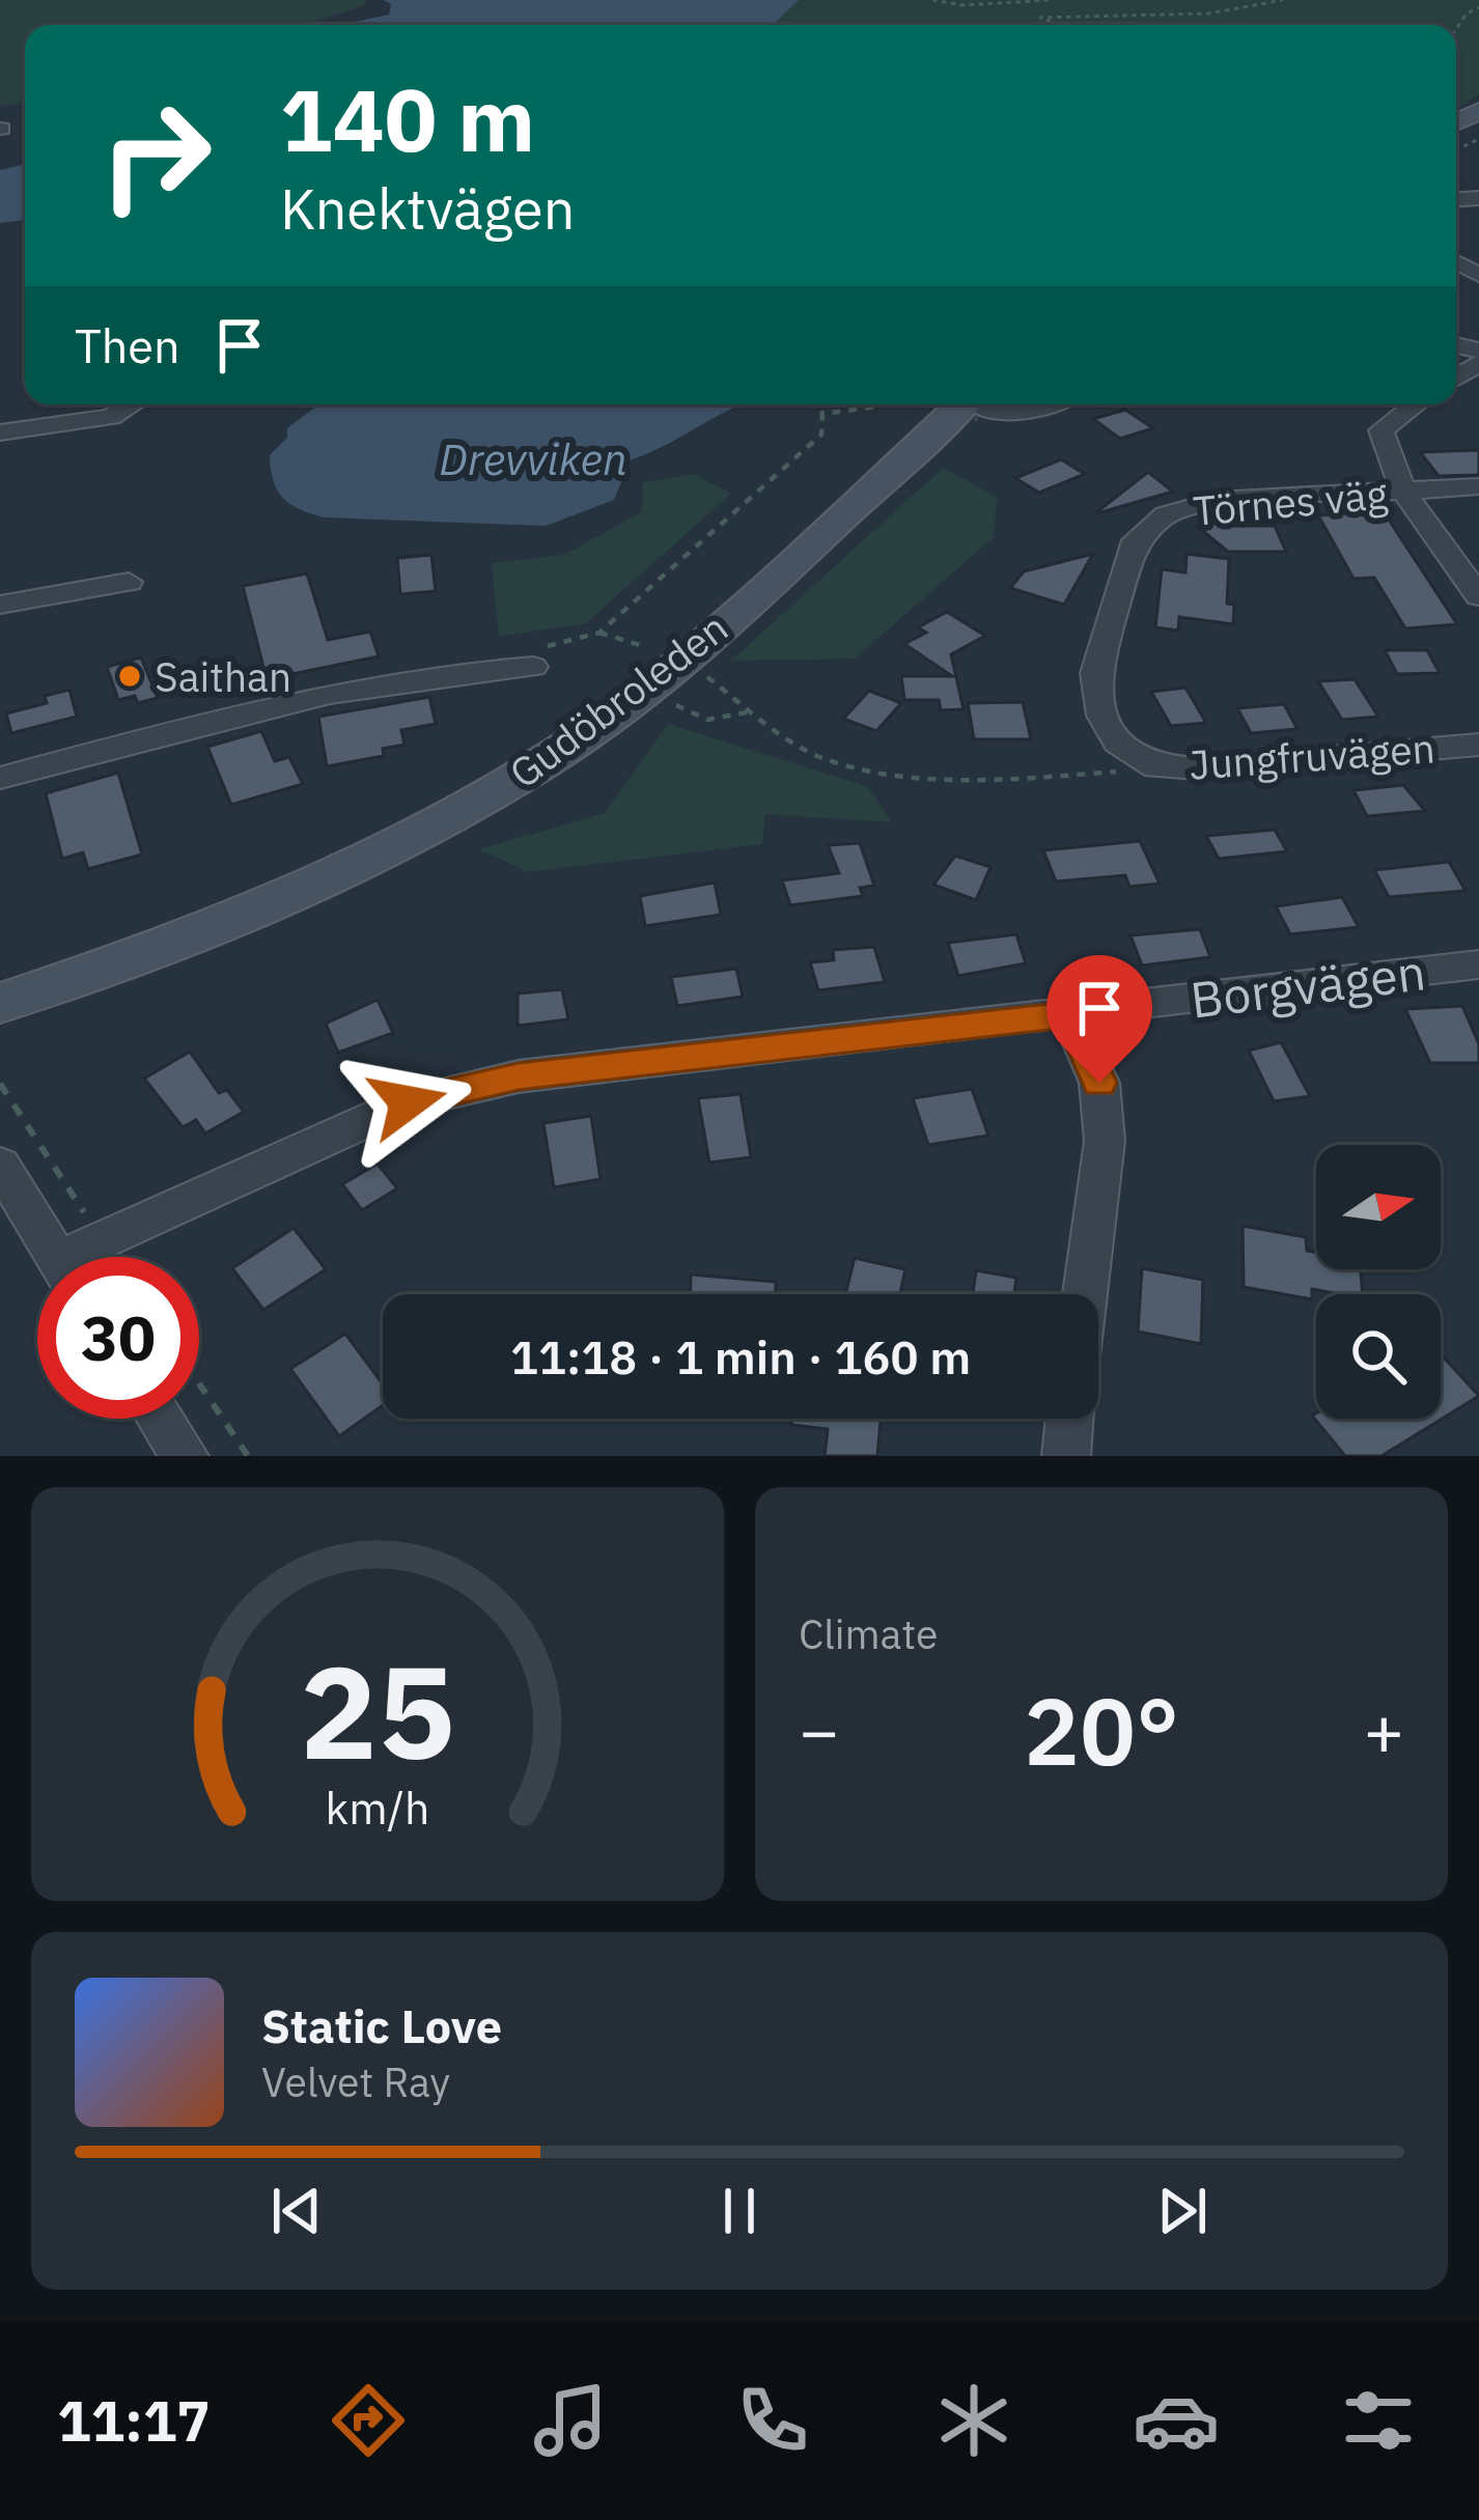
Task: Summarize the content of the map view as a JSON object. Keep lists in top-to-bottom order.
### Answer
{
  "streets": {
    "main road": ["Gudöbroleden"],
    "street": ["Törnes väg", "Jungfruvägen", "Borgvägen"]
  },
  "crossings": [
    ["Törnes väg", "Jungfruvägen"]
  ],
  "water": ["Drevviken"],
  "places": ["Saithan"],
  "north": "right",
  "page": {
    "turn": ["140 m", "Knektvägen"],
    "then": "Then",
    "limit": "30",
    "trip": "11:18 · 1 min · 160 m",
    "tile": "Climate",
    "heat": ["−", "20°", "+"],
    "song": ["Static Love", "Velvet Ray"],
    "tabs": "11:17",
    "gauge": ["25", "km/h"]
  }
}
